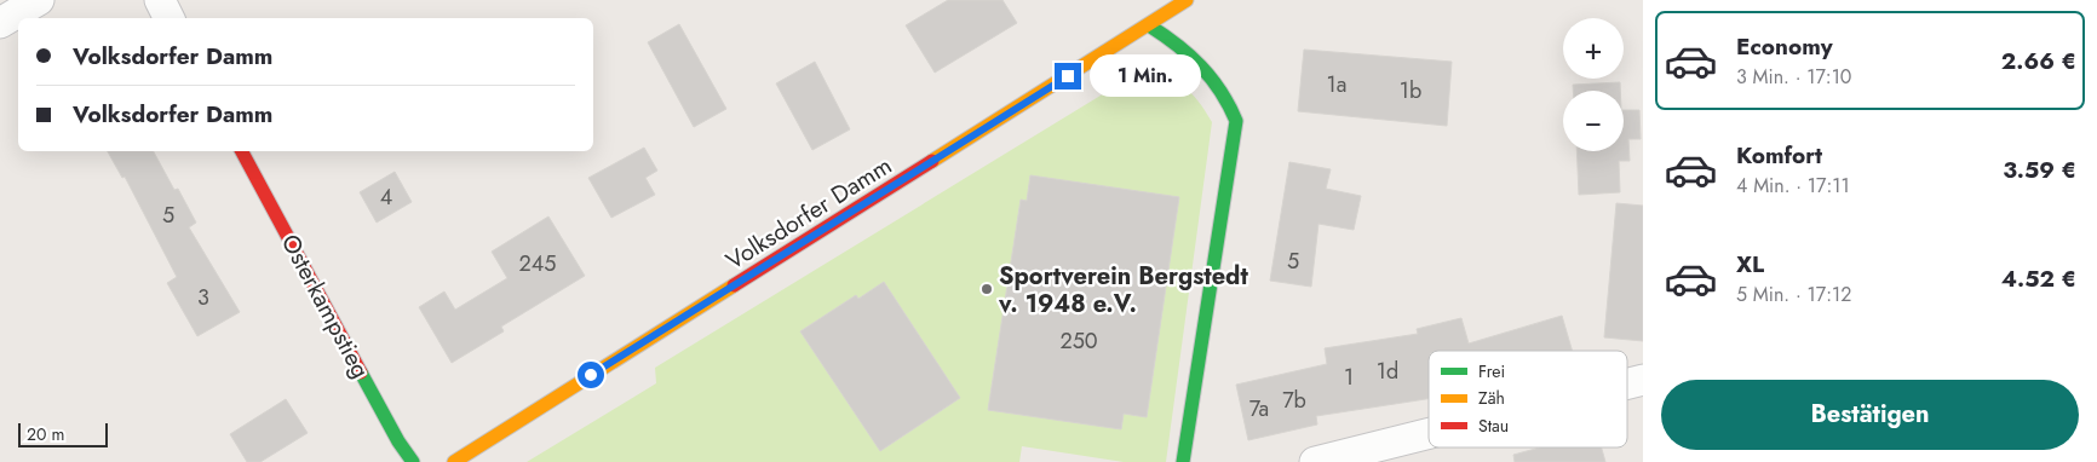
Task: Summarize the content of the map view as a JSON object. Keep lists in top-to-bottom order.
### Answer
{
  "streets": {
    "main road": ["Volksdorfer Damm", "Osterkampstieg"]
  },
  "places": ["Sportverein Bergstedt v. 1948 e.V."],
  "house_numbers": [
    "1a",
    "1b",
    "4",
    "5",
    "5",
    "245",
    "3",
    "250",
    "1d",
    "1",
    "7b",
    "7a"
  ],
  "legend": ["Frei", "Zäh", "Stau"],
  "scale_bar": "20 m",
  "page": {
    "list": [
      {
        "name": "Economy",
        "note": "3 Min. · 17:10",
        "value": "2.66 €"
      },
      {
        "name": "Komfort",
        "note": "4 Min. · 17:11",
        "value": "3.59 €"
      },
      {
        "name": "XL",
        "note": "5 Min. · 17:12",
        "value": "4.52 €"
      }
    ],
    "map_buttons": ["+", "−"],
    "banner": ["Volksdorfer Damm", "Volksdorfer Damm"],
    "bubble": "1 Min.",
    "buttons": "Bestätigen",
    "scale": "20 m"
  }
}
